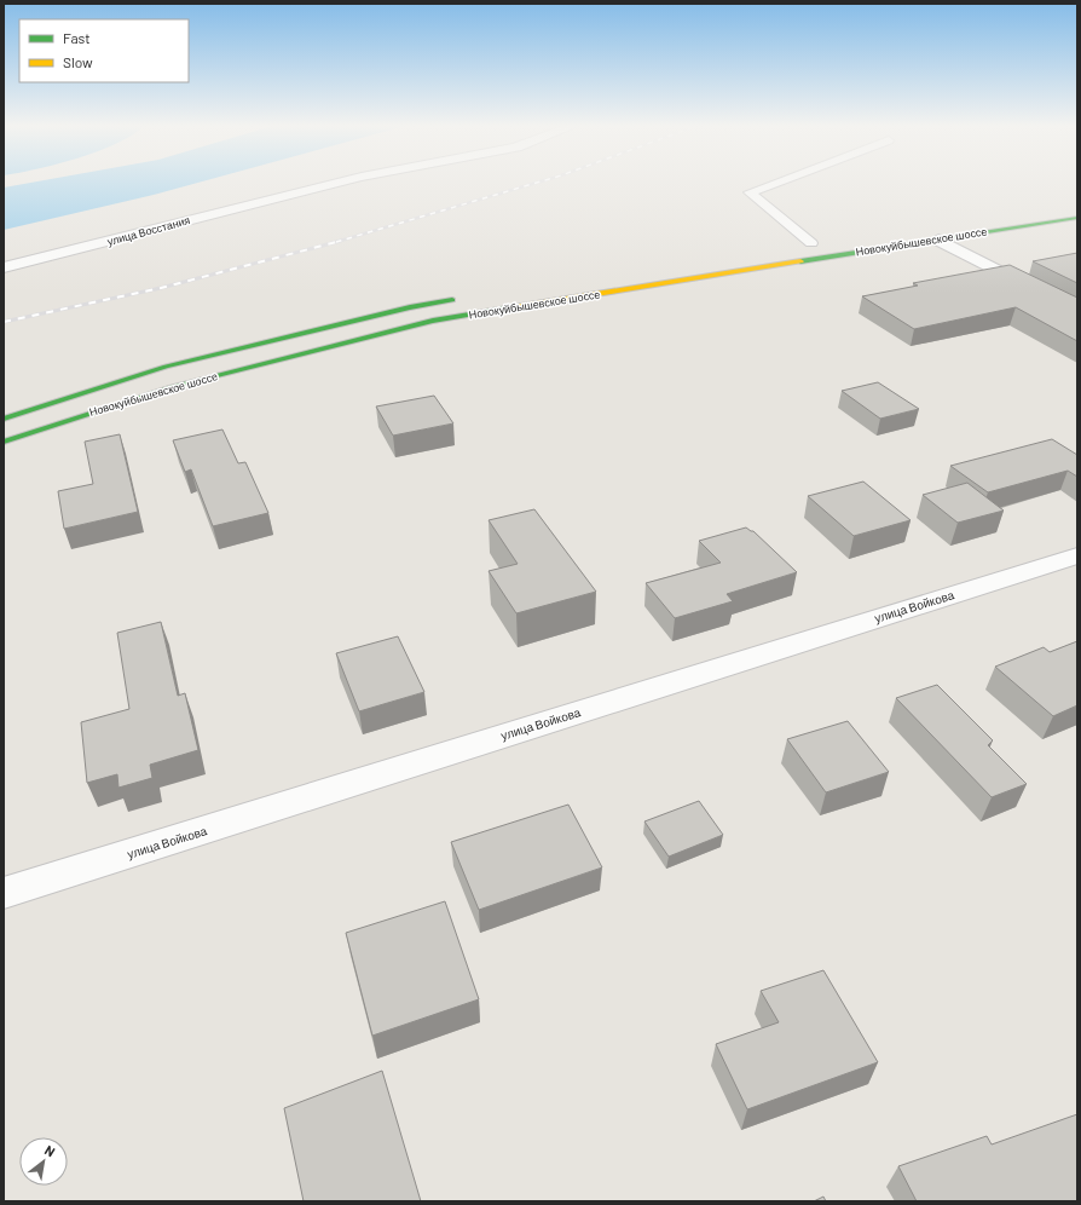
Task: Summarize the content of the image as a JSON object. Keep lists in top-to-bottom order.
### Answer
{
  "streets": {
    "main road": ["Новокуйбышевское шоссе"],
    "street": ["улица Восстания", "улица Войкова"]
  },
  "legend": ["Fast", "Slow"],
  "north": "top right"
}
